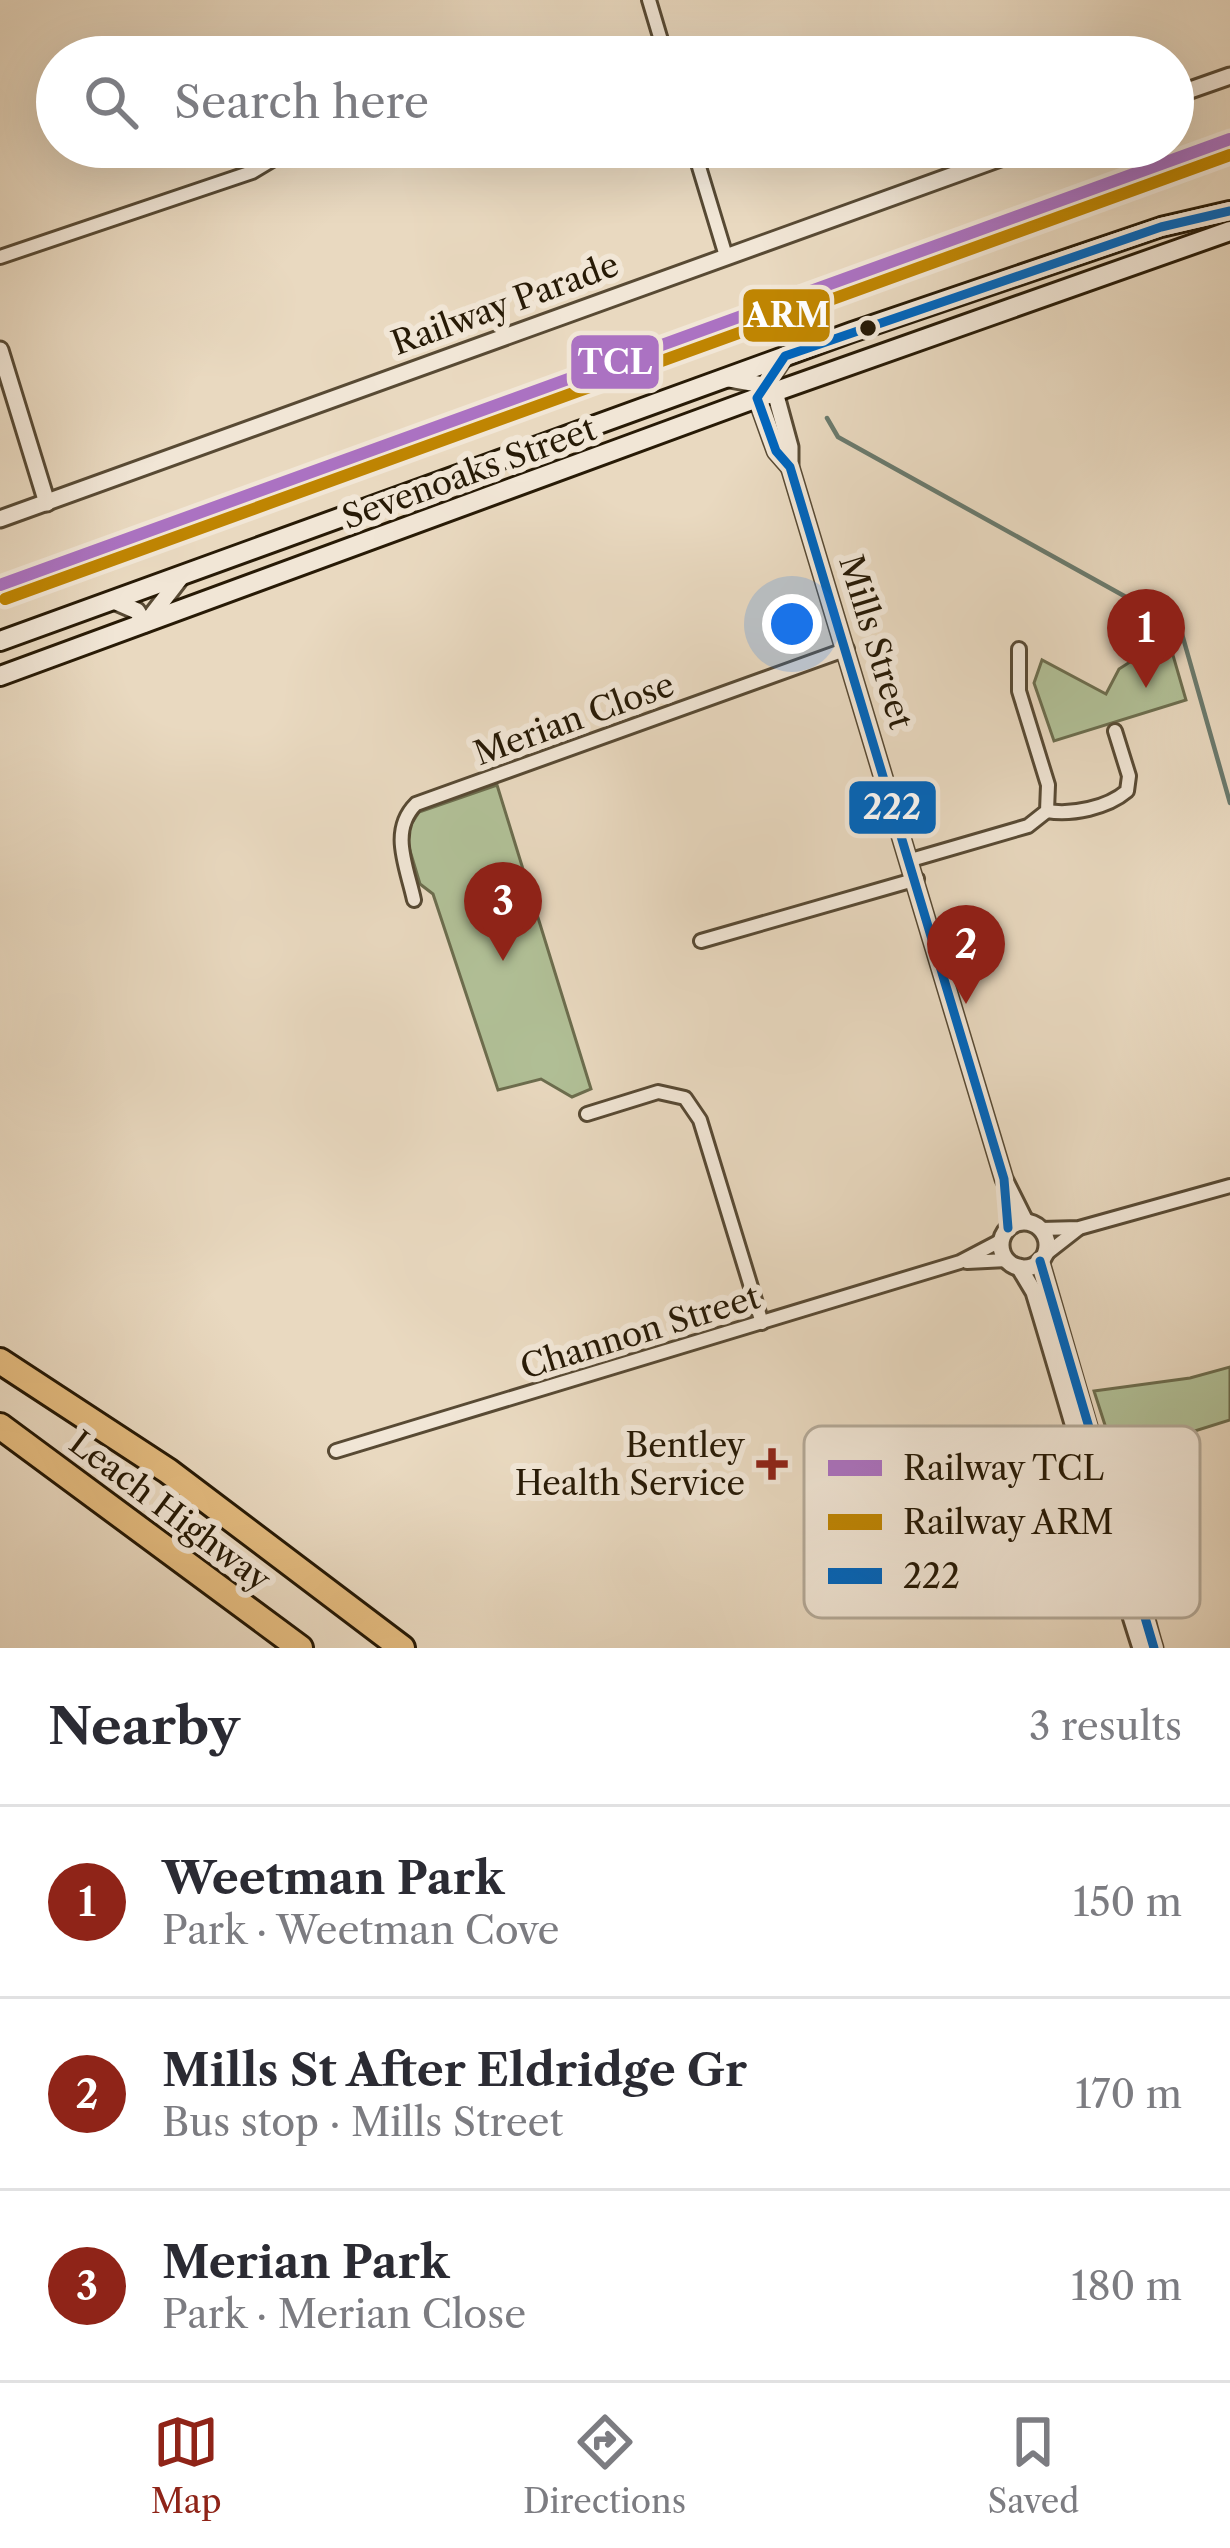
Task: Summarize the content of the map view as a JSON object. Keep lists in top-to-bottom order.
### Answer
{
  "streets": {
    "highway": ["Leach Highway"],
    "main road": ["Sevenoaks Street"],
    "street": [
      "Railway Parade",
      "Mills Street",
      "Merian Close",
      "Channon Street"
    ]
  },
  "crossings": [
    ["Sevenoaks Street", "Mills Street"],
    ["Mills Street", "Merian Close"],
    ["Mills Street", "Channon Street"]
  ],
  "places": {
    "health": ["Bentley Health Service"]
  },
  "lines": ["rail line TCL", "rail line ARM", "transit line 222"],
  "legend": ["Railway TCL", "Railway ARM", "222"],
  "page": {
    "search": "Search here",
    "pins": ["1", "3", "2"],
    "heading": ["Nearby", "3 results"],
    "list": [
      {
        "mark": "1",
        "name": "Weetman Park",
        "note": "Park · Weetman Cove",
        "value": "150 m"
      },
      {
        "mark": "2",
        "name": "Mills St After Eldridge Gr",
        "note": "Bus stop · Mills Street",
        "value": "170 m"
      },
      {
        "mark": "3",
        "name": "Merian Park",
        "note": "Park · Merian Close",
        "value": "180 m"
      }
    ],
    "nav": ["Map", "Directions", "Saved"]
  }
}
